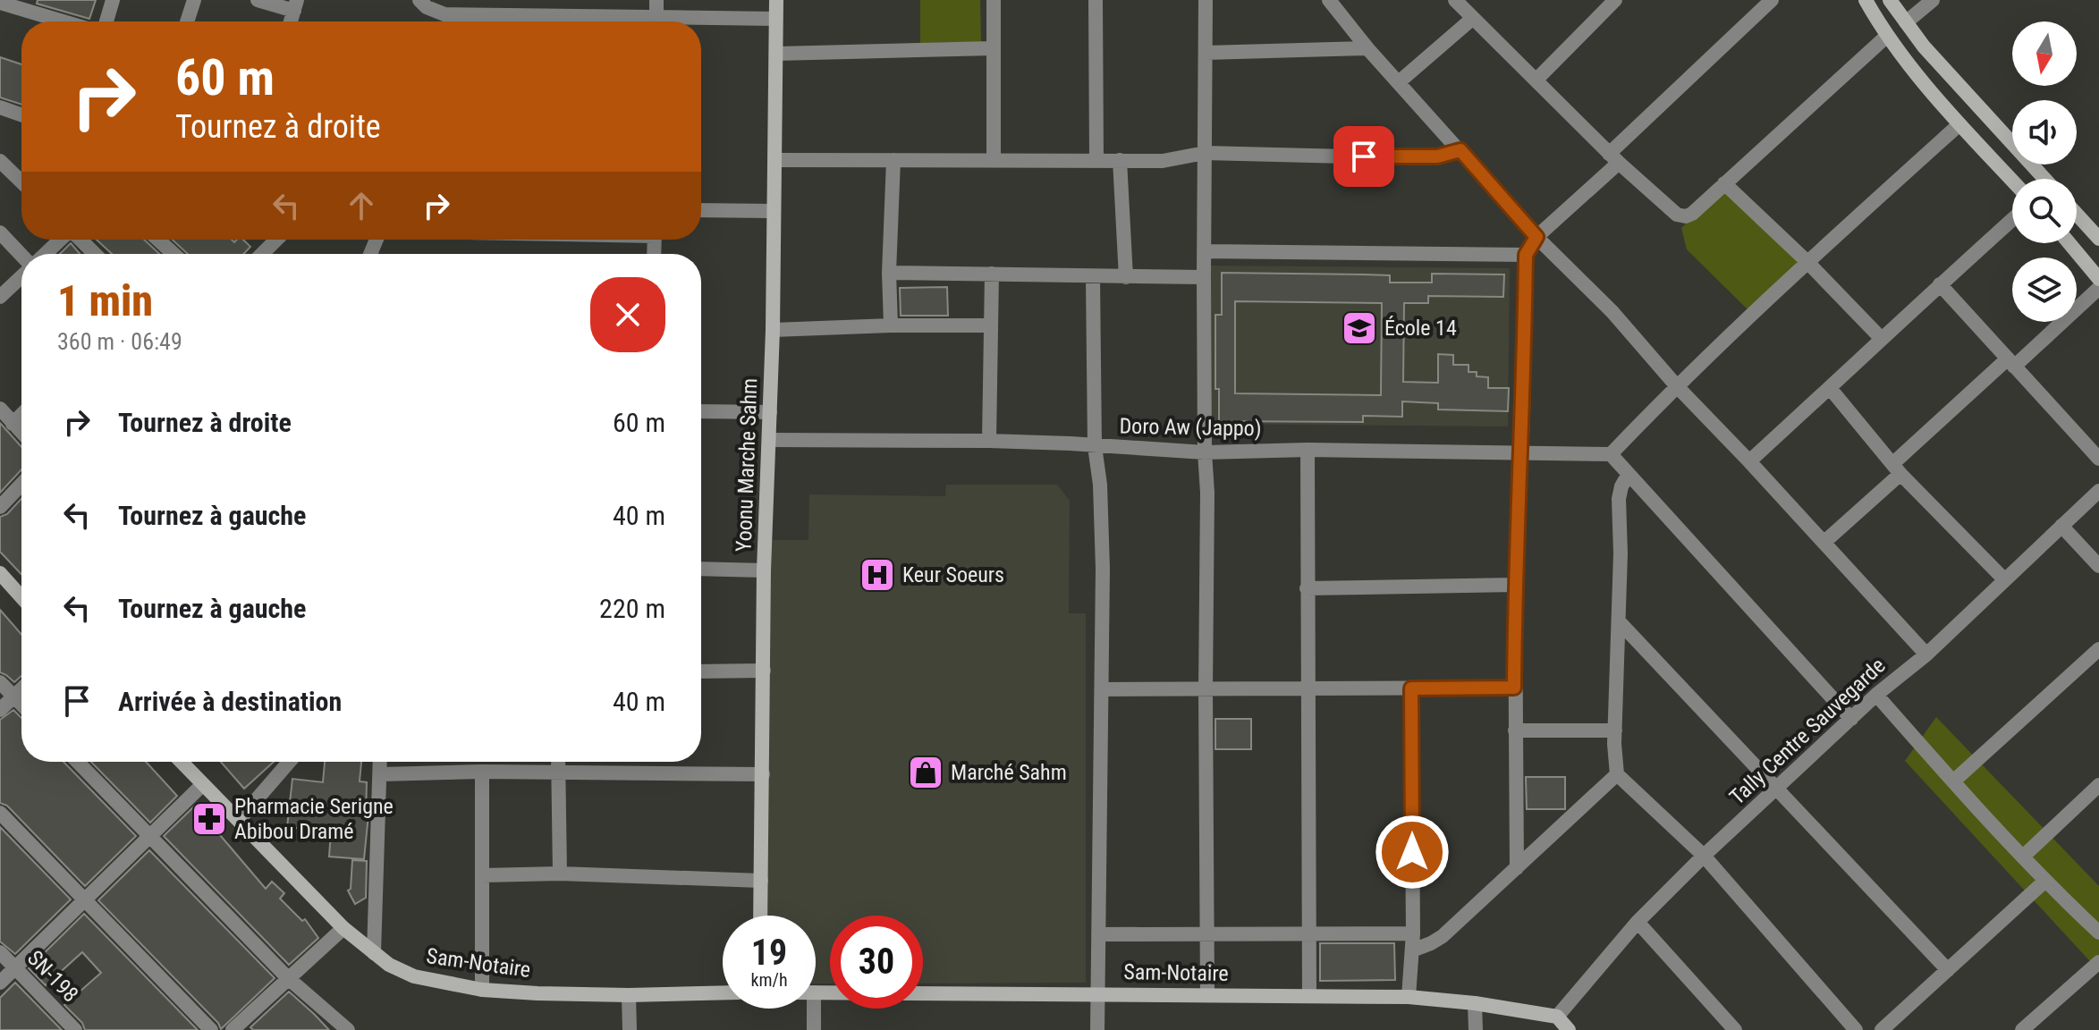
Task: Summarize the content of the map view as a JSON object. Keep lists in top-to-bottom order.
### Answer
{
  "streets": {
    "street": [
      "Doro Aw (Jappo)",
      "Yoonu Marche Sahm",
      "Tally Centre Sauvegarde",
      "Sam-Notaire",
      "SN-198"
    ]
  },
  "crossings": [
    ["Doro Aw (Jappo)", "Yoonu Marche Sahm"],
    ["Tally Centre Sauvegarde", "Sam-Notaire"]
  ],
  "places": {
    "school or university": ["École 14"],
    "hospital": ["Keur Soeurs"],
    "shop": ["Marché Sahm"],
    "pharmacy": ["Pharmacie Serigne Abibou Dramé"]
  },
  "north": "bottom",
  "page": {
    "turn": ["60 m", "Tournez à droite"],
    "heading": ["1 min", "360 m · 06:49"],
    "list": [
      {
        "name": "Tournez à droite",
        "value": "60 m"
      },
      {
        "name": "Tournez à gauche",
        "value": "40 m"
      },
      {
        "name": "Tournez à gauche",
        "value": "220 m"
      },
      {
        "name": "Arrivée à destination",
        "value": "40 m"
      }
    ],
    "speed": "19 km/h",
    "limit": "30"
  }
}
